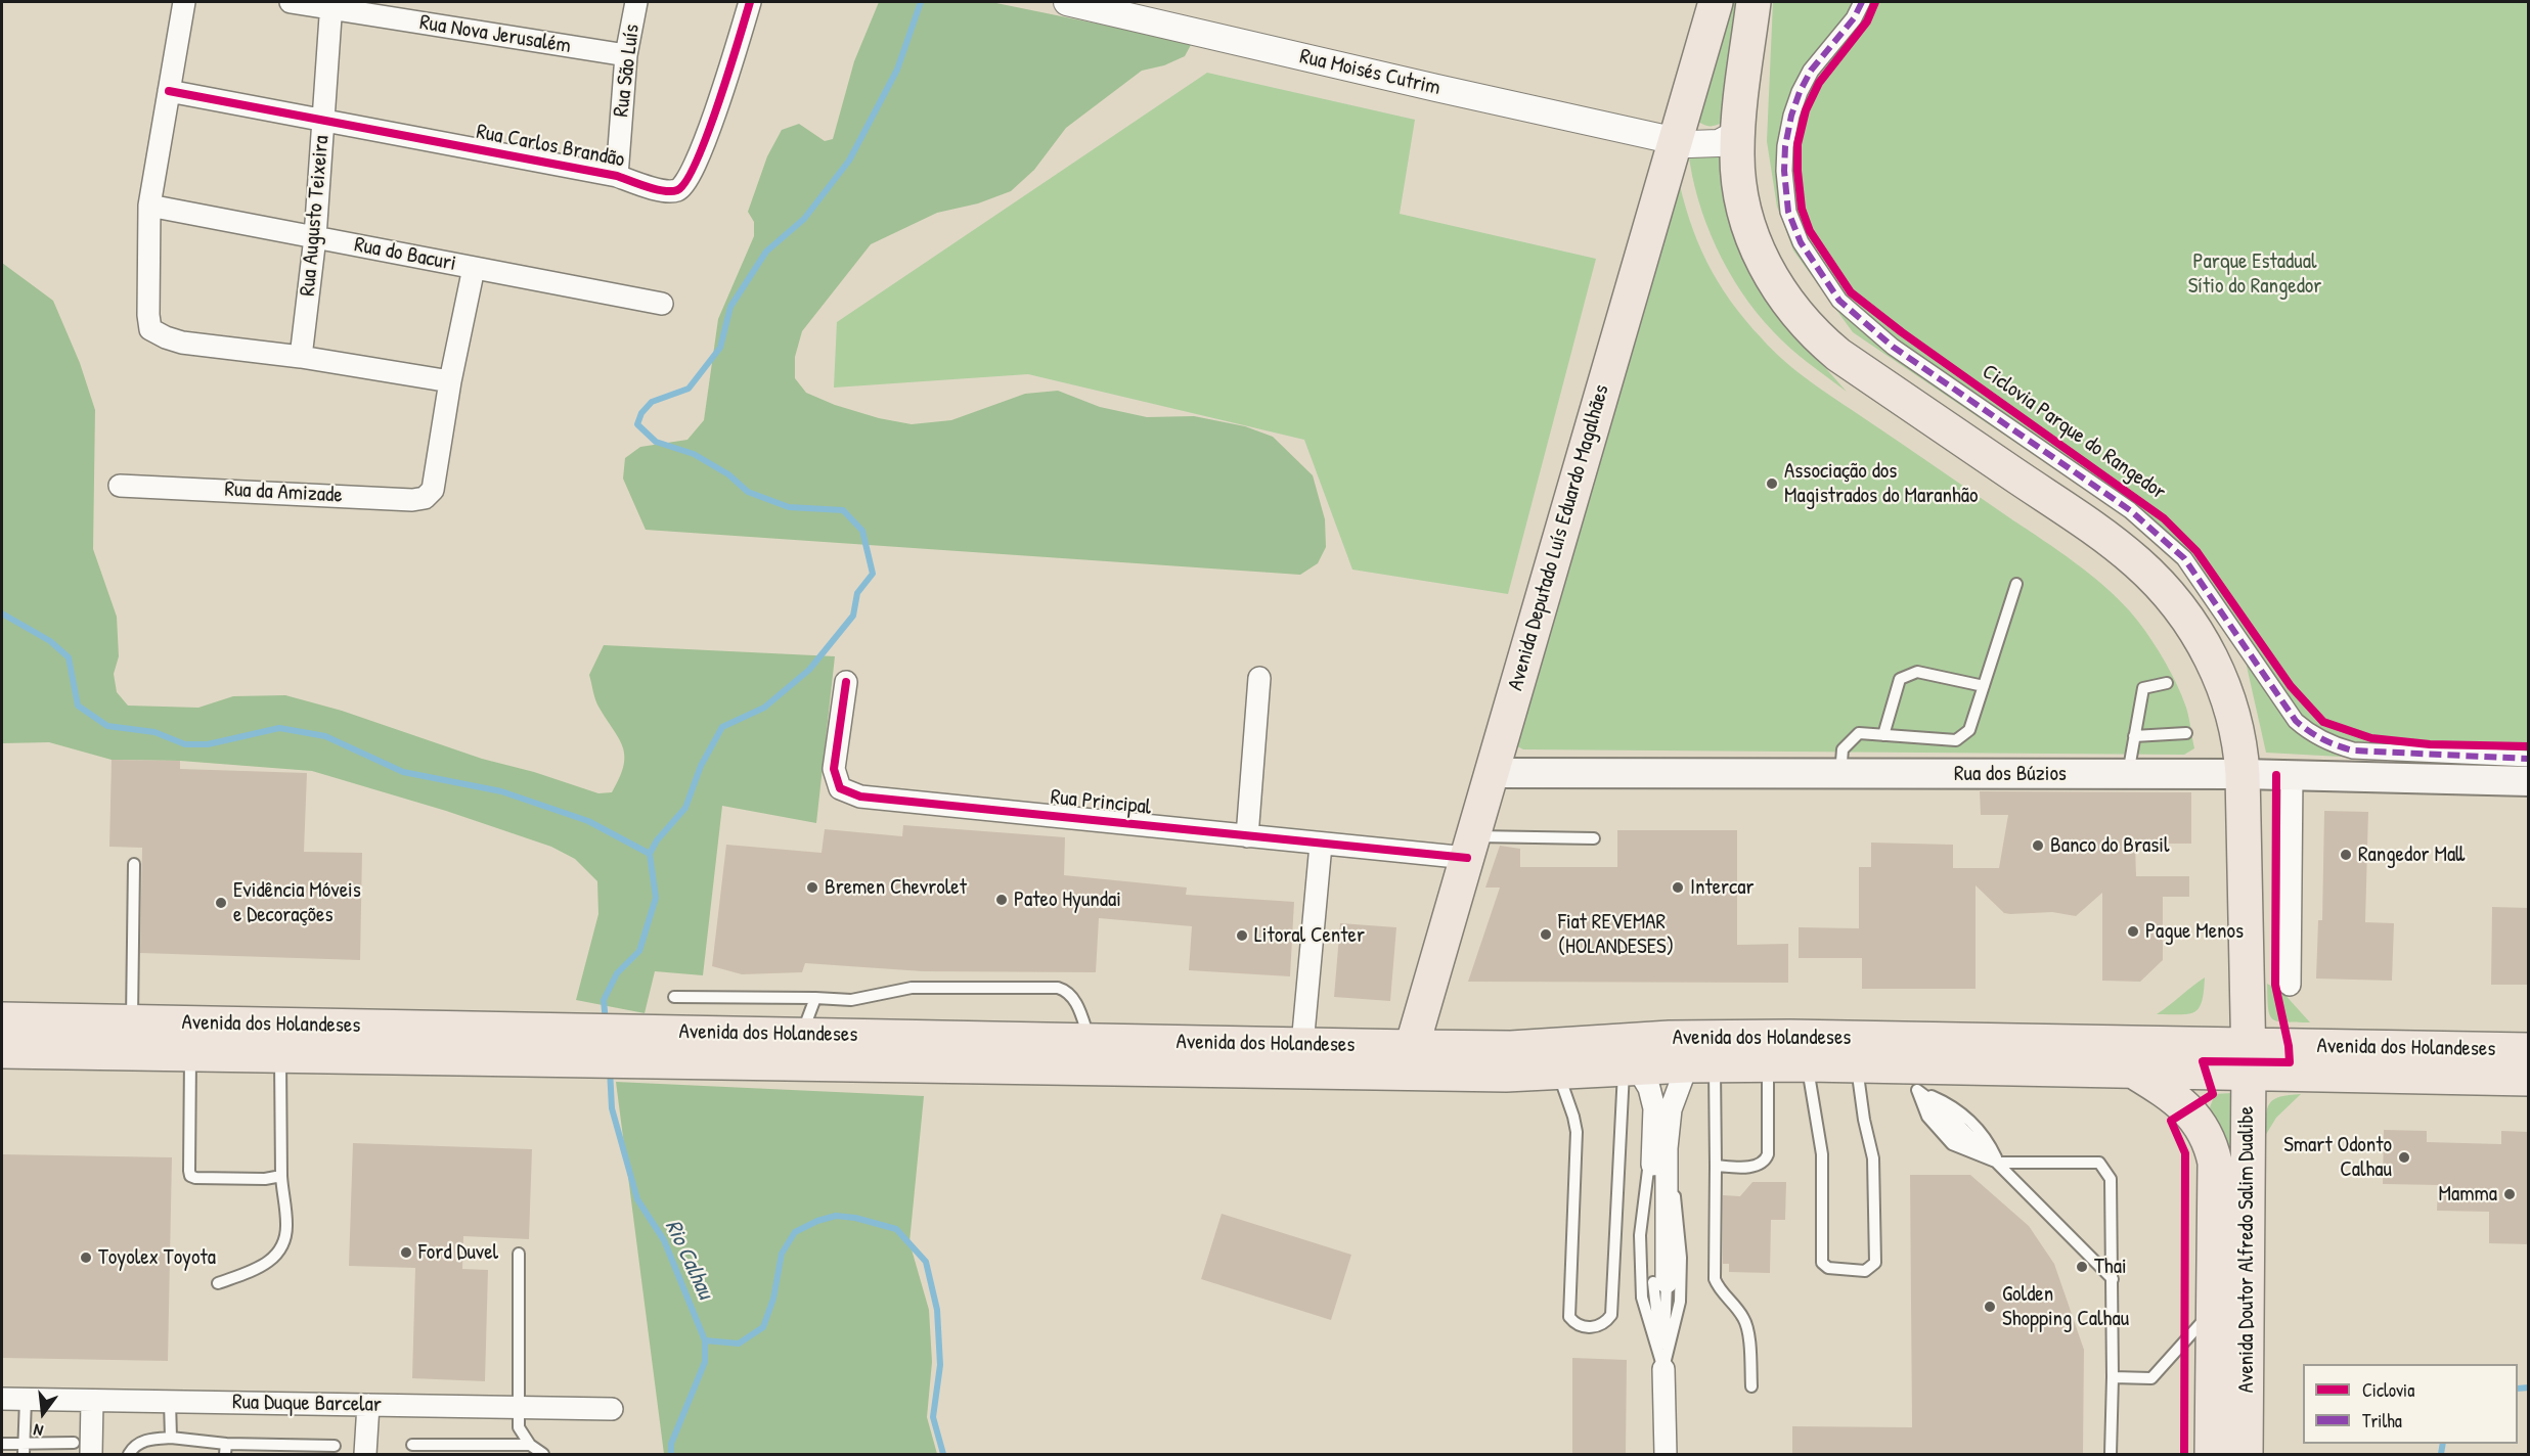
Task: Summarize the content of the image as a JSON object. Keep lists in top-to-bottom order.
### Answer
{
  "streets": {
    "main road": [
      "Avenida Deputado Luís Eduardo Magalhães",
      "Rua dos Búzios",
      "Avenida dos Holandeses",
      "Avenida Doutor Alfredo Salim Dualibe"
    ],
    "street": [
      "Rua Nova Jerusalém",
      "Rua São Luís",
      "Rua Moisés Cutrim",
      "Rua Carlos Brandão",
      "Rua Augusto Teixeira",
      "Rua do Bacuri",
      "Rua da Amizade",
      "Rua Principal",
      "Rua Duque Barcelar"
    ],
    "cycle path": ["Ciclovia Parque do Rangedor"]
  },
  "crossings": [
    ["Rua Nova Jerusalém", "Rua São Luís"],
    ["Rua Nova Jerusalém", "Rua Augusto Teixeira"],
    ["Rua São Luís", "Rua Carlos Brandão"],
    ["Rua Moisés Cutrim", "Avenida Deputado Luís Eduardo Magalhães"],
    ["Rua Carlos Brandão", "Rua Augusto Teixeira"],
    ["Rua Augusto Teixeira", "Rua do Bacuri"],
    ["Avenida Deputado Luís Eduardo Magalhães", "Rua dos Búzios"],
    ["Avenida Deputado Luís Eduardo Magalhães", "Rua Principal"],
    ["Avenida Deputado Luís Eduardo Magalhães", "Avenida dos Holandeses"],
    ["Avenida dos Holandeses", "Avenida Doutor Alfredo Salim Dualibe"]
  ],
  "water": ["Rio Calhau"],
  "parks": ["Parque Estadual Sítio do Rangedor"],
  "places": [
    "Associação dos Magistrados do Maranhão",
    "Banco do Brasil",
    "Rangedor Mall",
    "Bremen Chevrolet",
    "Intercar",
    "Pateo Hyundai",
    "Evidência Móveis e Decorações",
    "Pague Menos",
    "Fiat REVEMAR (HOLANDESES)",
    "Litoral Center",
    "Smart Odonto Calhau",
    "Mamma",
    "Ford Duvel",
    "Toyolex Toyota",
    "Thai",
    "Golden Shopping Calhau"
  ],
  "legend": ["Ciclovia", "Trilha"],
  "north": "bottom"
}
